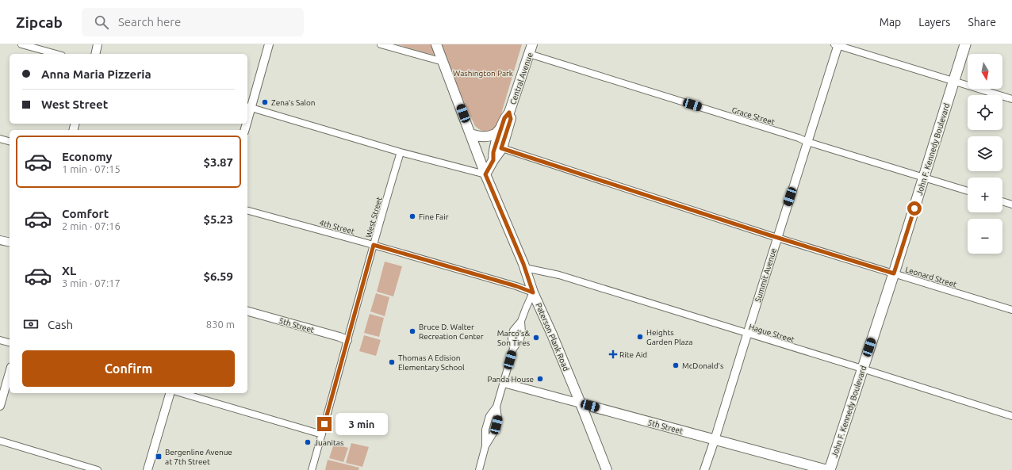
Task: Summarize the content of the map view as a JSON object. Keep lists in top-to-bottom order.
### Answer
{
  "streets": {
    "main road": [
      "Central Avenue",
      "John F. Kennedy Boulevard",
      "5th Street",
      "Paterson Plank Road"
    ],
    "street": [
      "Grace Street",
      "West Street",
      "4th Street",
      "Summit Avenue",
      "Leonard Street",
      "Hague Street"
    ]
  },
  "crossings": [
    ["Central Avenue", "Grace Street"],
    ["Central Avenue", "Leonard Street"],
    ["Central Avenue", "Paterson Plank Road"],
    ["Grace Street", "John F. Kennedy Boulevard"],
    ["Grace Street", "Summit Avenue"],
    ["John F. Kennedy Boulevard", "Leonard Street"],
    ["John F. Kennedy Boulevard", "5th Street"],
    ["John F. Kennedy Boulevard", "Hague Street"],
    ["West Street", "4th Street"],
    ["West Street", "5th Street"],
    ["4th Street", "Paterson Plank Road"],
    ["Summit Avenue", "Leonard Street"],
    ["Summit Avenue", "5th Street"],
    ["Summit Avenue", "Hague Street"],
    ["5th Street", "Paterson Plank Road"],
    ["Hague Street", "Paterson Plank Road"]
  ],
  "parks": ["Washington Park"],
  "places": {
    "other": [
      "Zena's Salon",
      "Fine Fair",
      "Bruce D. Walter Recreation Center",
      "Heights Garden Plaza",
      "Marco's& Son Tires",
      "Thomas A Edision Elementary School",
      "McDonald's",
      "Panda House",
      "Juanitas"
    ],
    "health": ["Rite Aid"],
    "transit": ["Bergenline Avenue at 7th Street"]
  },
  "north": "bottom",
  "page": {
    "header": "Zipcab",
    "search": "Search here",
    "nav": ["Map", "Layers", "Share"],
    "map_buttons": ["+", "−"],
    "banner": ["Anna Maria Pizzeria", "West Street"],
    "list": [
      {
        "name": "Economy",
        "note": "1 min · 07:15",
        "value": "$3.87"
      },
      {
        "name": "Comfort",
        "note": "2 min · 07:16",
        "value": "$5.23"
      },
      {
        "name": "XL",
        "note": "3 min · 07:17",
        "value": "$6.59"
      }
    ],
    "pay": ["Cash", "830 m"],
    "buttons": "Confirm",
    "bubble": "3 min"
  }
}
